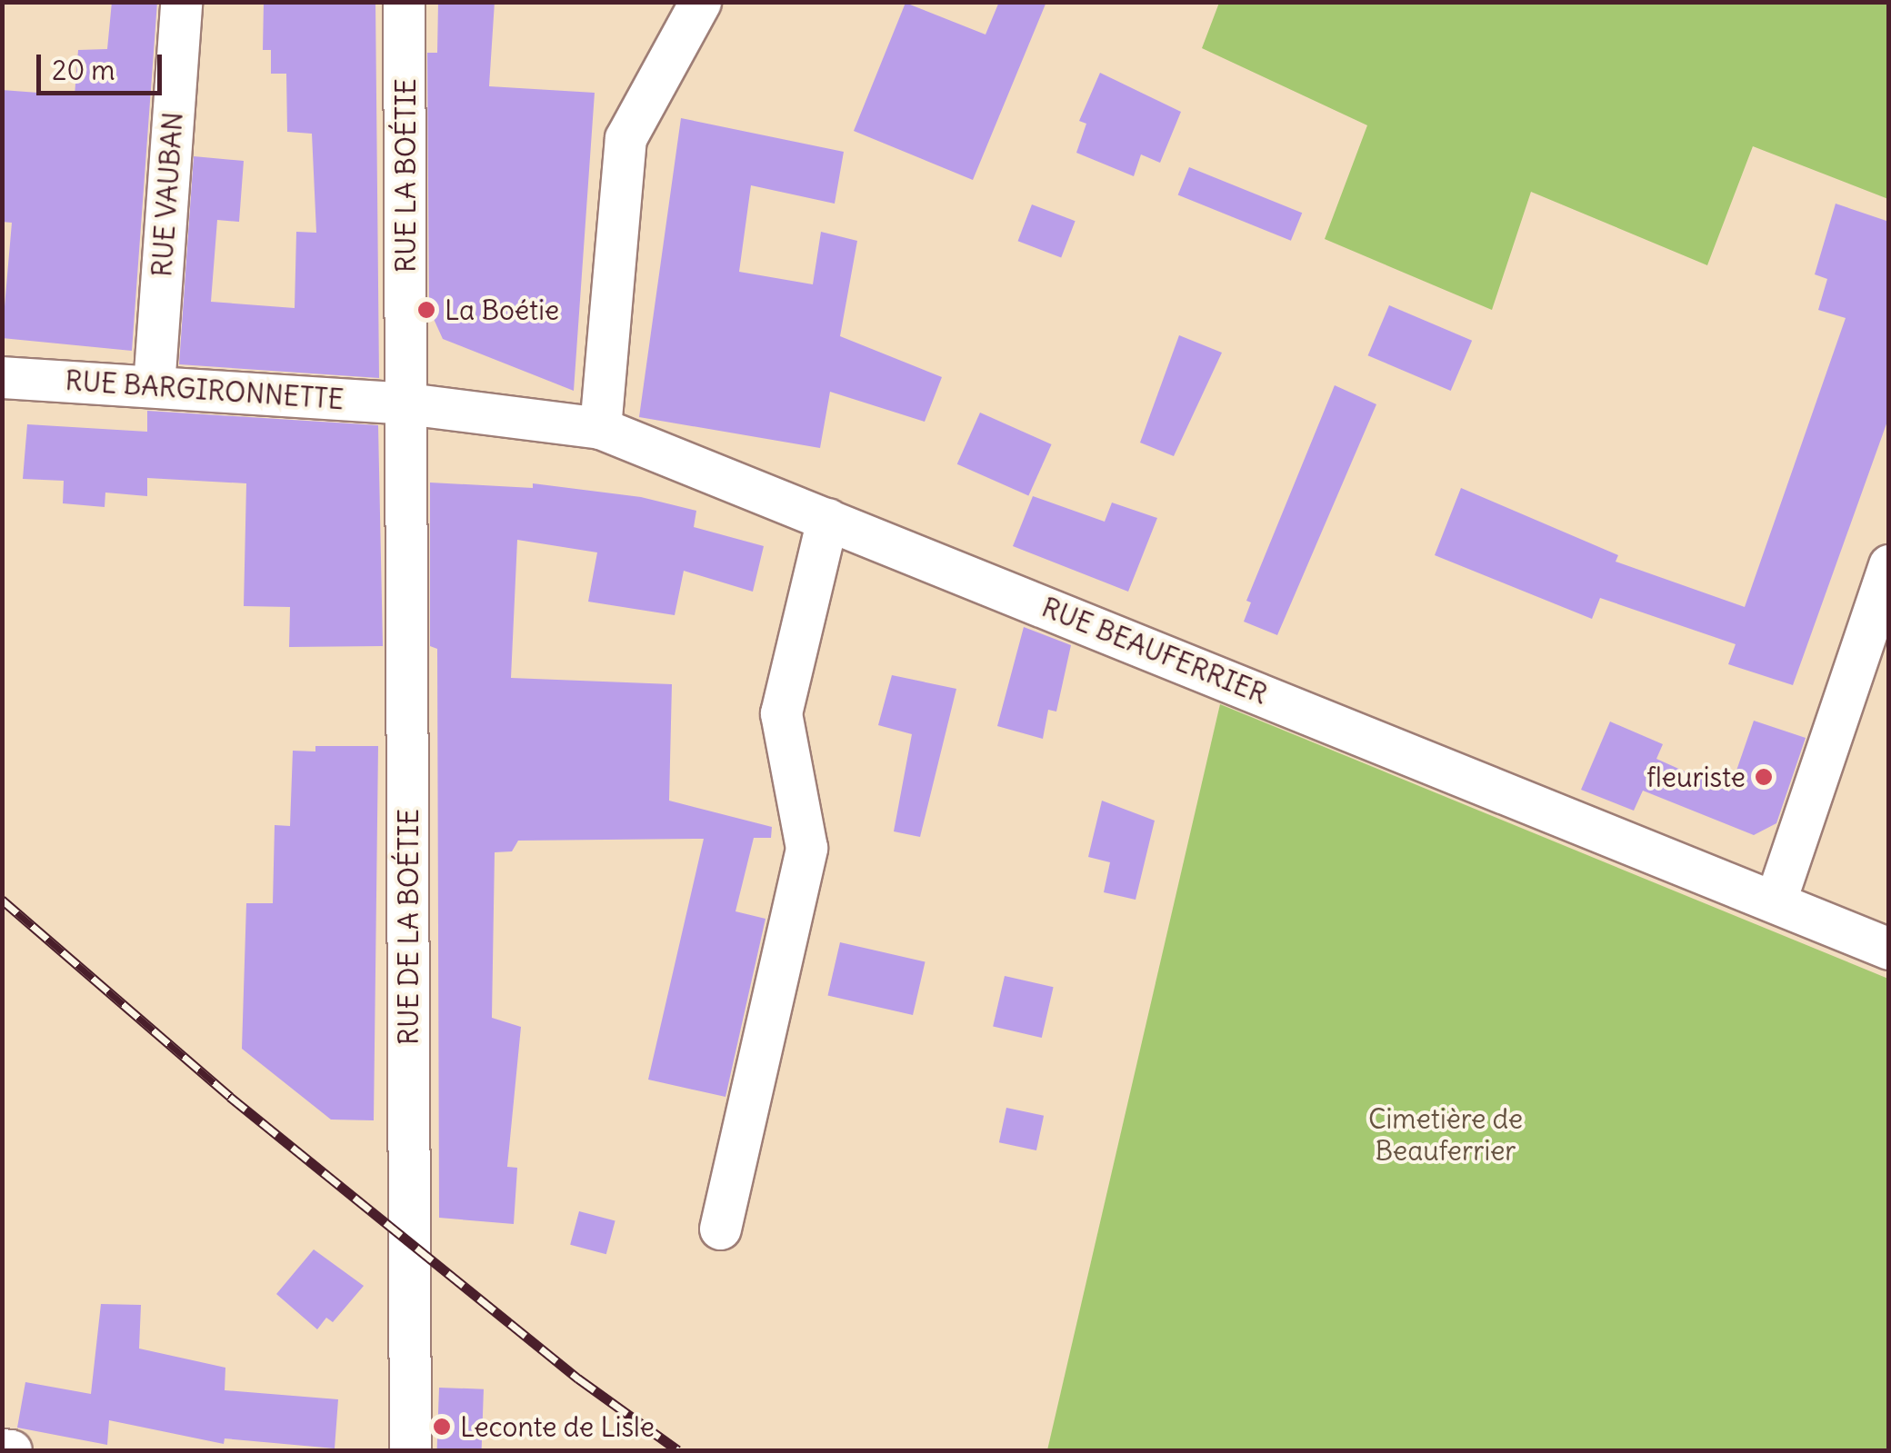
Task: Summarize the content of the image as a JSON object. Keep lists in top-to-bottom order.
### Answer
{
  "streets": {
    "street": [
      "RUE LA BOÉTIE",
      "RUE VAUBAN",
      "RUE BARGIRONNETTE",
      "RUE BEAUFERRIER",
      "RUE DE LA BOÉTIE"
    ]
  },
  "crossings": [
    ["RUE LA BOÉTIE", "RUE BARGIRONNETTE"],
    ["RUE LA BOÉTIE", "RUE BEAUFERRIER"],
    ["RUE LA BOÉTIE", "RUE DE LA BOÉTIE"],
    ["RUE VAUBAN", "RUE BARGIRONNETTE"],
    ["RUE BARGIRONNETTE", "RUE BEAUFERRIER"],
    ["RUE BARGIRONNETTE", "RUE DE LA BOÉTIE"],
    ["RUE BEAUFERRIER", "RUE DE LA BOÉTIE"]
  ],
  "parks": ["Cimetière de Beauferrier"],
  "places": ["La Boétie", "fleuriste", "Leconte de Lisle"],
  "scale_bar": "20 m"
}
